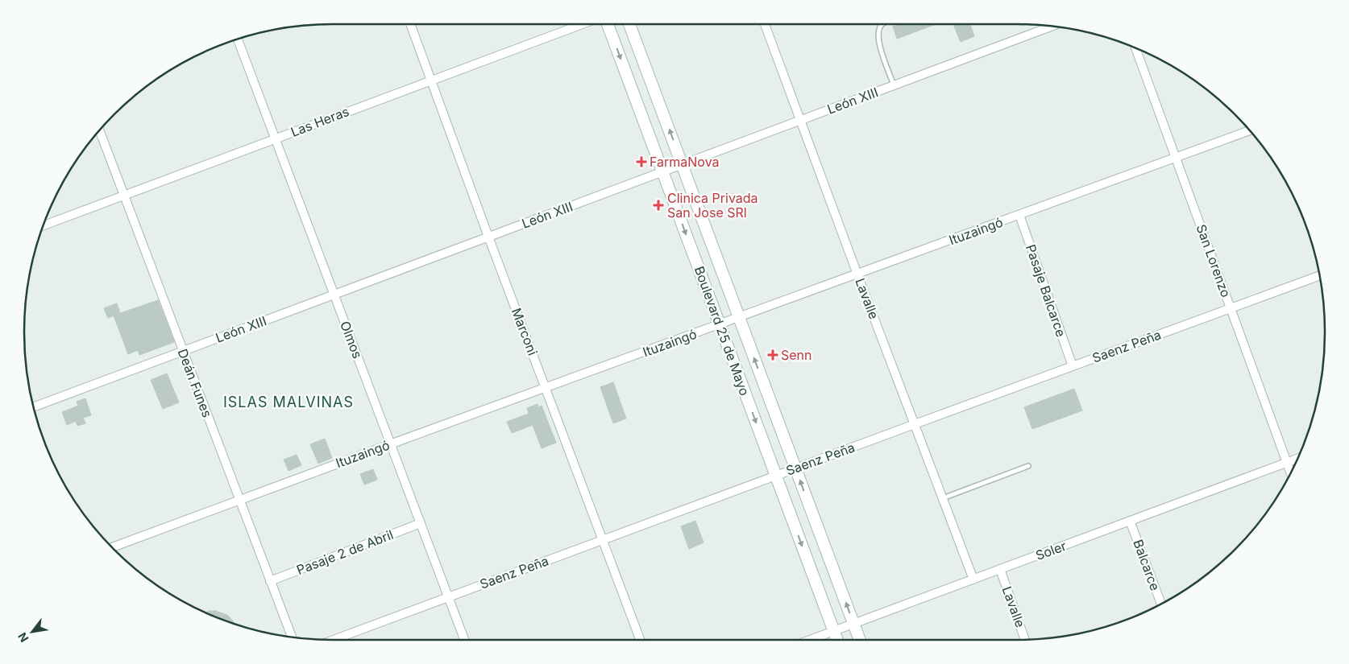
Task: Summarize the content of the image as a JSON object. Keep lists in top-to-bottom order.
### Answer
{
  "streets": {
    "street": [
      "León XIII",
      "Las Heras",
      "Ituzaingó",
      "San Lorenzo",
      "Pasaje Balcarce",
      "Lavalle",
      "Boulevard 25 de Mayo",
      "Marconi",
      "Olmos",
      "Saenz Peña",
      "Deán Funes",
      "Soler",
      "Pasaje 2 de Abril",
      "Balcarce"
    ]
  },
  "crossings": [
    ["León XIII", "Lavalle"],
    ["León XIII", "Boulevard 25 de Mayo"],
    ["León XIII", "Marconi"],
    ["León XIII", "Olmos"],
    ["León XIII", "Deán Funes"],
    ["Las Heras", "Marconi"],
    ["Las Heras", "Olmos"],
    ["Las Heras", "Deán Funes"],
    ["Ituzaingó", "San Lorenzo"],
    ["Ituzaingó", "Pasaje Balcarce"],
    ["Ituzaingó", "Lavalle"],
    ["Ituzaingó", "Boulevard 25 de Mayo"],
    ["Ituzaingó", "Marconi"],
    ["Ituzaingó", "Olmos"],
    ["Ituzaingó", "Deán Funes"],
    ["San Lorenzo", "Saenz Peña"],
    ["San Lorenzo", "Soler"],
    ["Pasaje Balcarce", "Saenz Peña"],
    ["Lavalle", "Saenz Peña"],
    ["Lavalle", "Soler"],
    ["Boulevard 25 de Mayo", "Saenz Peña"],
    ["Boulevard 25 de Mayo", "Soler"],
    ["Marconi", "Saenz Peña"],
    ["Olmos", "Saenz Peña"],
    ["Olmos", "Pasaje 2 de Abril"],
    ["Deán Funes", "Pasaje 2 de Abril"],
    ["Soler", "Balcarce"]
  ],
  "districts": ["ISLAS MALVINAS"],
  "places": {
    "health": ["FarmaNova", "Clinica Privada San Jose SRl", "Senn"]
  },
  "north": "bottom left"
}
